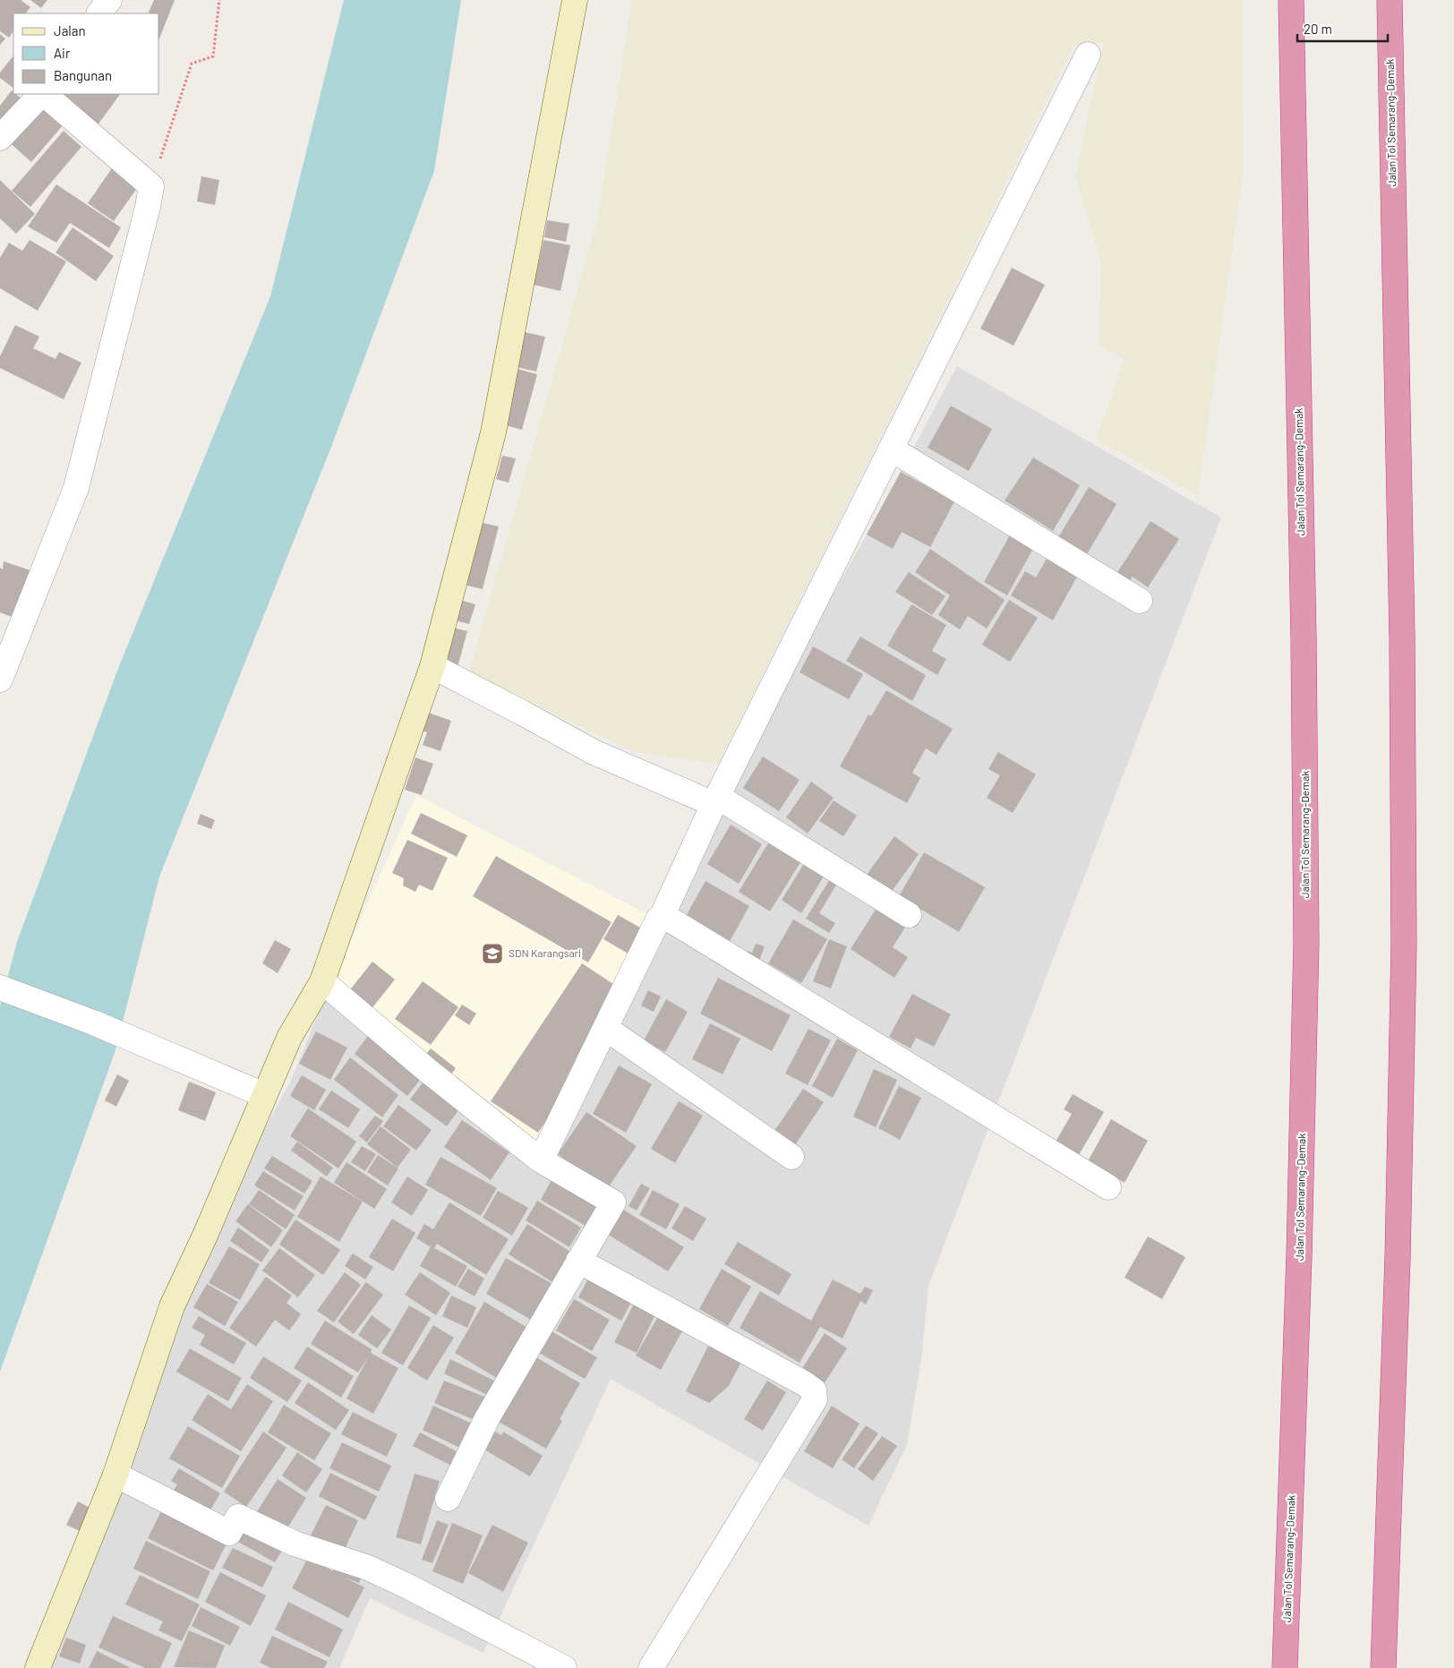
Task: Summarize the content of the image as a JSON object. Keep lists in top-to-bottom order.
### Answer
{
  "streets": {
    "highway": ["Jalan Tol Semarang–Demak"]
  },
  "places": {
    "school or university": ["SDN Karangsari"]
  },
  "legend": ["Jalan", "Air", "Bangunan"],
  "scale_bar": "20 m"
}
